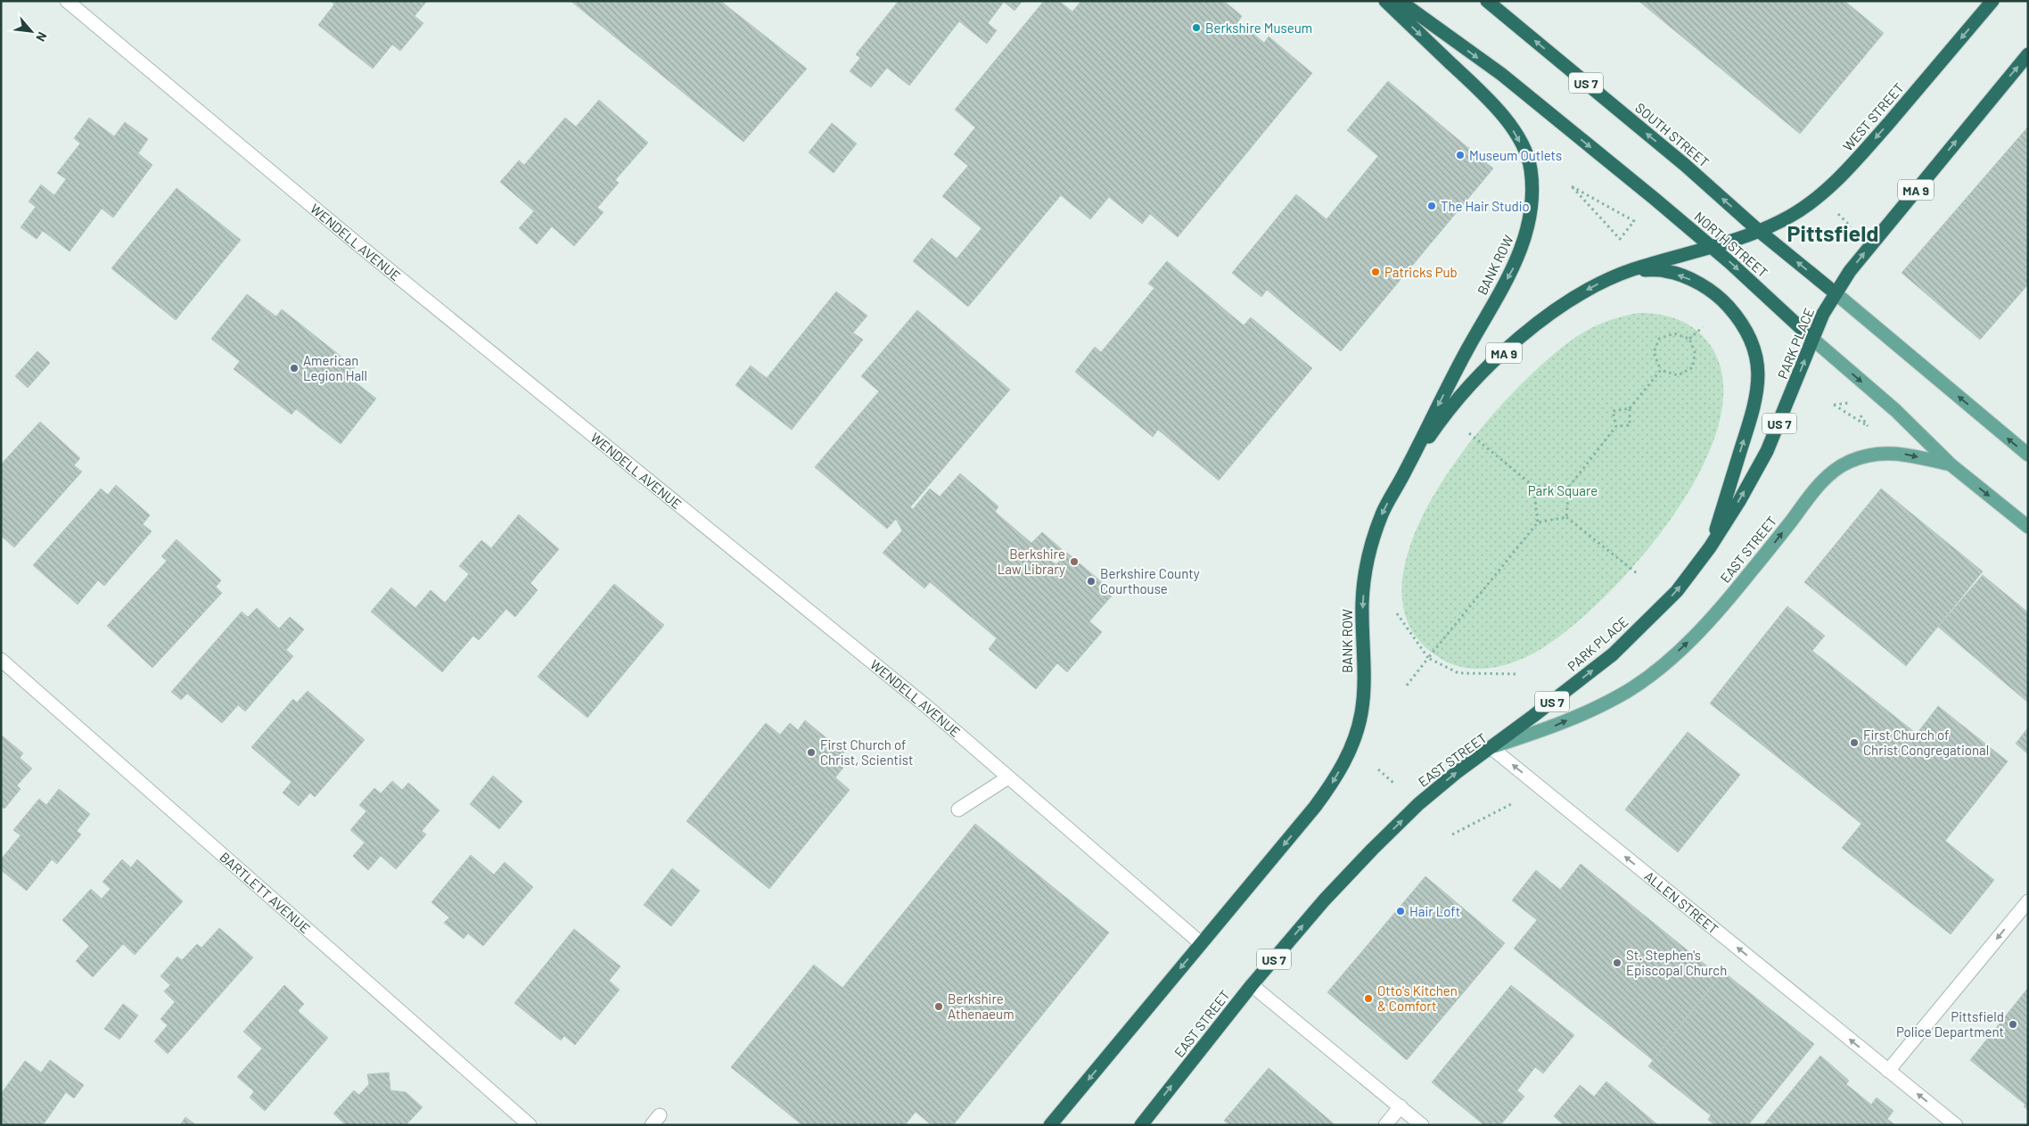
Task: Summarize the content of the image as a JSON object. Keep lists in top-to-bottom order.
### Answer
{
  "streets": {
    "highway": [
      "US 7",
      "WEST STREET",
      "SOUTH STREET",
      "MA 9",
      "NORTH STREET",
      "BANK ROW",
      "PARK PLACE",
      "EAST STREET"
    ],
    "street": ["WENDELL AVENUE", "BARTLETT AVENUE", "ALLEN STREET"]
  },
  "crossings": [
    ["WEST STREET", "SOUTH STREET"],
    ["WEST STREET", "BANK ROW"],
    ["SOUTH STREET", "MA 9"],
    ["SOUTH STREET", "BANK ROW"],
    ["SOUTH STREET", "PARK PLACE"],
    ["MA 9", "PARK PLACE"],
    ["WENDELL AVENUE", "BANK ROW"],
    ["NORTH STREET", "BANK ROW"],
    ["NORTH STREET", "PARK PLACE"],
    ["NORTH STREET", "EAST STREET"],
    ["BANK ROW", "PARK PLACE"],
    ["PARK PLACE", "EAST STREET"],
    ["PARK PLACE", "ALLEN STREET"],
    ["EAST STREET", "ALLEN STREET"]
  ],
  "one_way": [
    "SOUTH STREET",
    "NORTH STREET",
    "PARK PLACE",
    "EAST STREET",
    "ALLEN STREET"
  ],
  "districts": ["Pittsfield"],
  "parks": ["Park Square"],
  "places": [
    "Berkshire Museum",
    "Museum Outlets",
    "The Hair Studio",
    "Patricks Pub",
    "American Legion Hall",
    "Berkshire Law Library",
    "Berkshire County Courthouse",
    "First Church of Christ Congregational",
    "First Church of Christ, Scientist",
    "Hair Loft",
    "St. Stephen's Episcopal Church",
    "Otto's Kitchen & Comfort",
    "Berkshire Athenaeum",
    "Pittsfield Police Department"
  ],
  "north": "bottom right"
}
